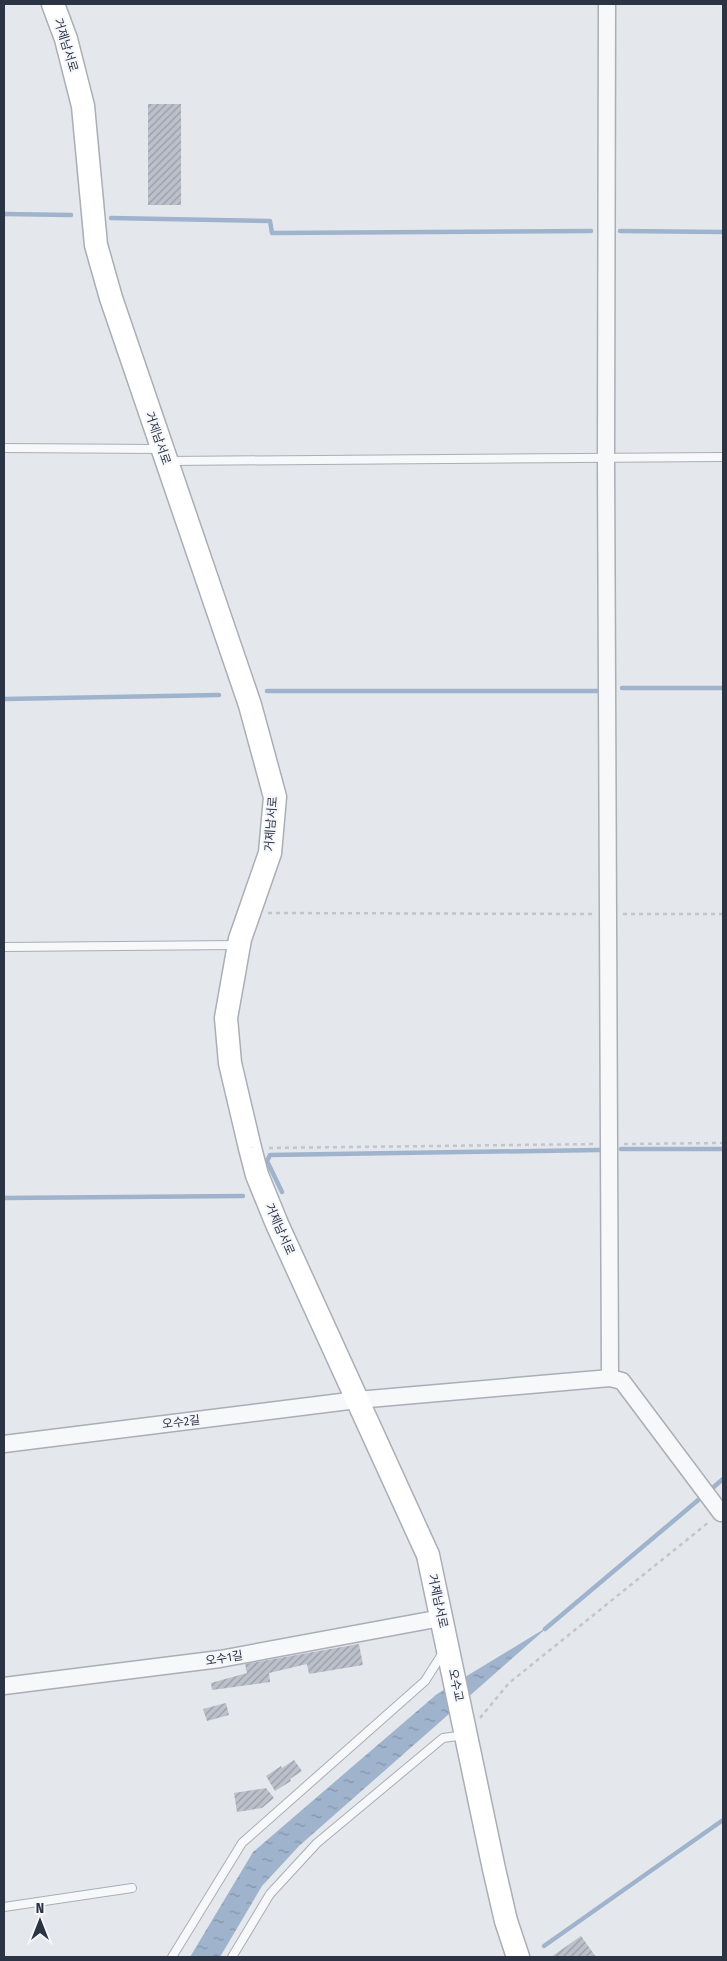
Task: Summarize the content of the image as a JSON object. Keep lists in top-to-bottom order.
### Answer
{
  "streets": {
    "main road": ["거제남서로", "오수교"],
    "street": ["오수2길", "오수1길"]
  },
  "crossings": [
    ["거제남서로", "오수2길"],
    ["거제남서로", "오수1길"],
    ["거제남서로", "오수교"]
  ],
  "north": "top"
}
